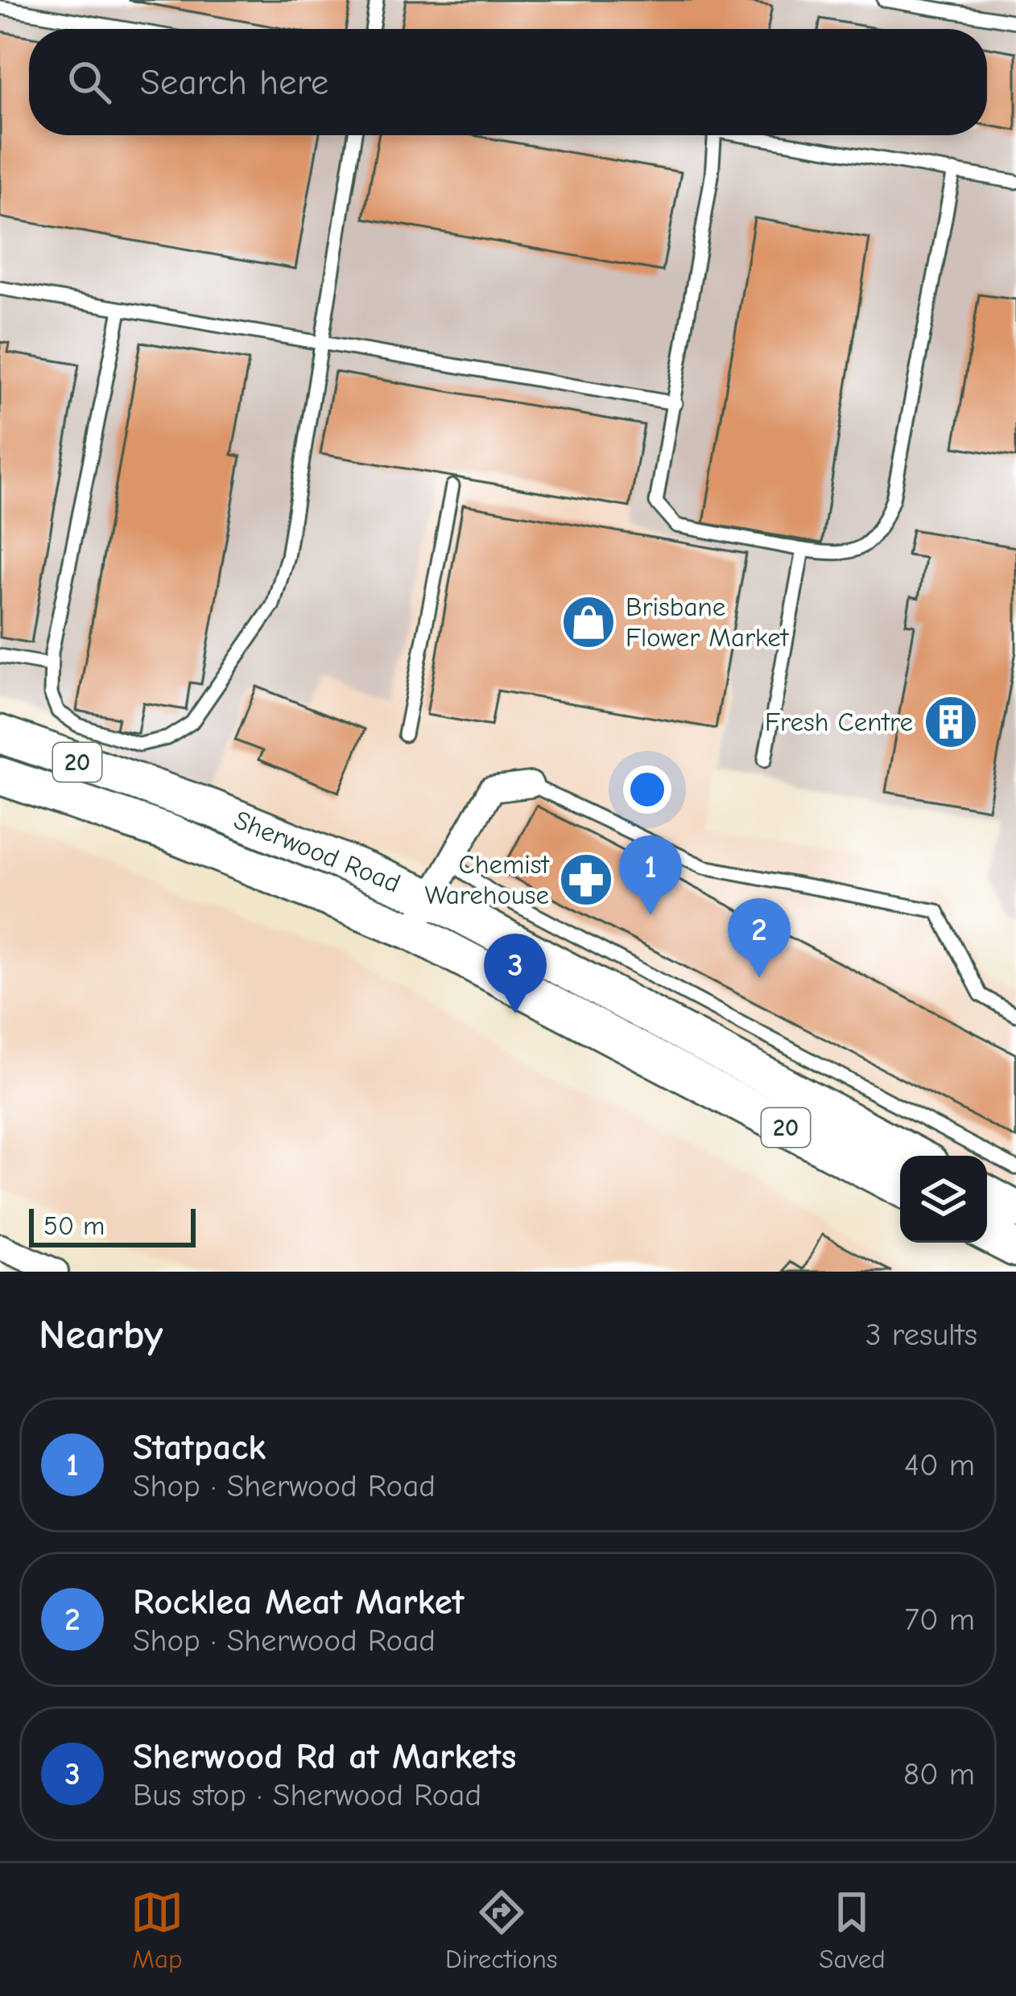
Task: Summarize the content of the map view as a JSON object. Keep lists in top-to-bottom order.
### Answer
{
  "streets": {
    "main road": ["20", "Sherwood Road"]
  },
  "places": {
    "shop": ["Brisbane Flower Market"],
    "building": ["Fresh Centre"],
    "pharmacy": ["Chemist Warehouse"]
  },
  "scale_bar": "50 m",
  "page": {
    "search": "Search here",
    "pins": ["1", "2", "3"],
    "scale": "50 m",
    "heading": ["Nearby", "3 results"],
    "list": [
      {
        "mark": "1",
        "name": "Statpack",
        "note": "Shop · Sherwood Road",
        "value": "40 m"
      },
      {
        "mark": "2",
        "name": "Rocklea Meat Market",
        "note": "Shop · Sherwood Road",
        "value": "70 m"
      },
      {
        "mark": "3",
        "name": "Sherwood Rd at Markets",
        "note": "Bus stop · Sherwood Road",
        "value": "80 m"
      }
    ],
    "nav": ["Map", "Directions", "Saved"]
  }
}
